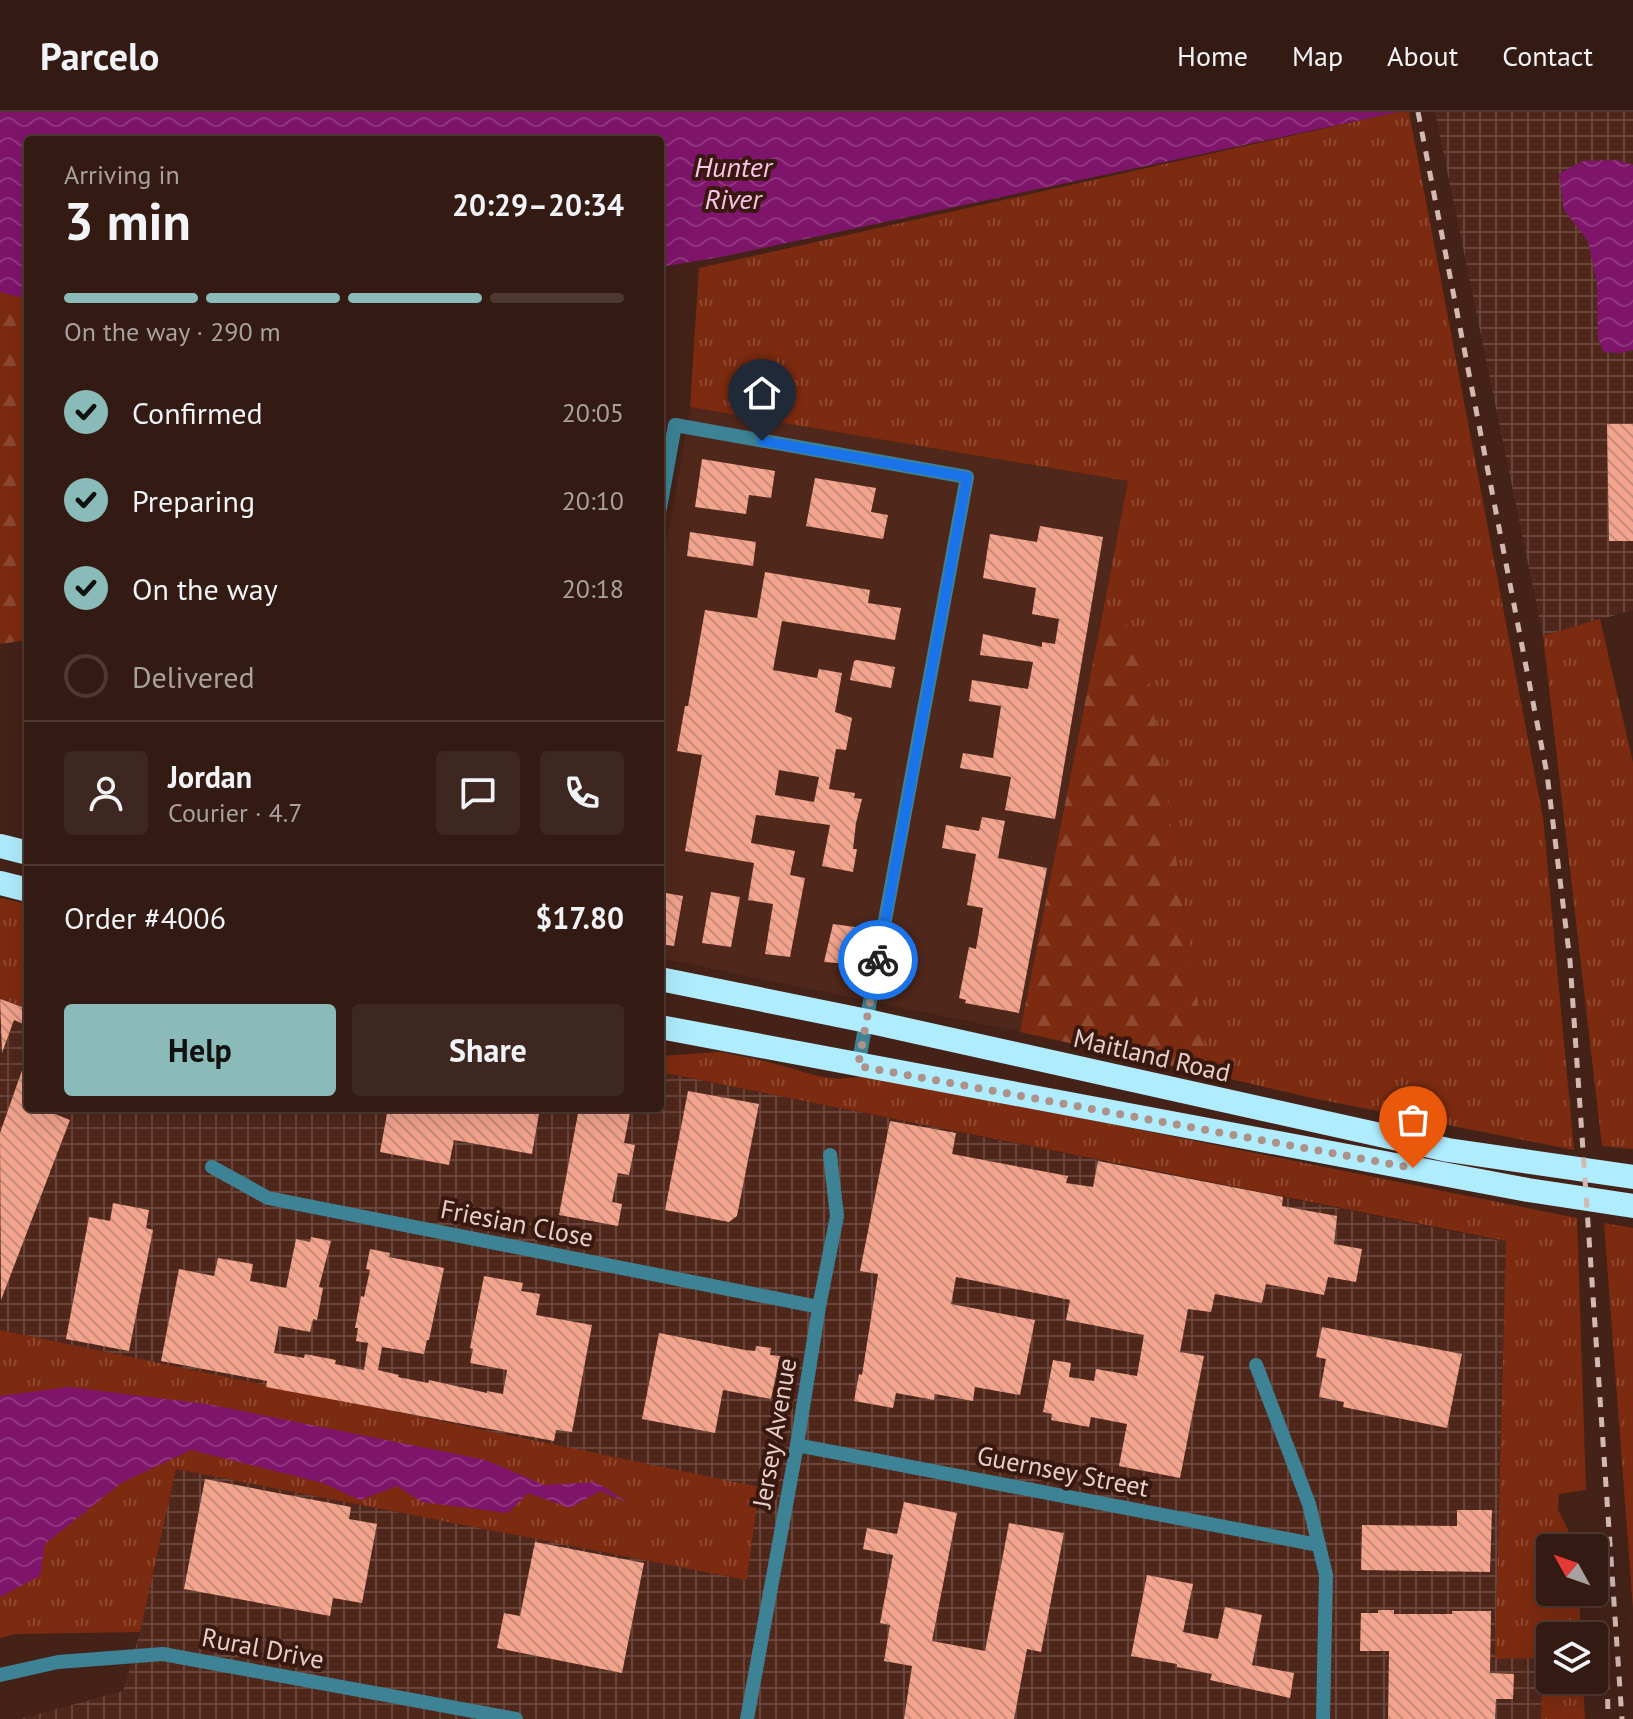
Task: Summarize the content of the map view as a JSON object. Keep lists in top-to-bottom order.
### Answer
{
  "streets": {
    "highway": ["Maitland Road"],
    "street": [
      "Friesian Close",
      "Jersey Avenue",
      "Guernsey Street",
      "Rural Drive"
    ]
  },
  "crossings": [
    ["Friesian Close", "Jersey Avenue"],
    ["Jersey Avenue", "Guernsey Street"]
  ],
  "water": ["Hunter River"],
  "north": "top left",
  "page": {
    "header": "Parcelo",
    "nav": [
      "Home",
      "Map",
      "About",
      "Contact"
    ],
    "heading": ["3 min", "Arriving in", "20:29–20:34"],
    "panel": [
      "Jordan",
      "Courier · 4.7",
      "Order #4006",
      "$17.80"
    ],
    "bar": "On the way · 290 m",
    "list": [
      ["Confirmed", "20:05"],
      ["Preparing", "20:10"],
      ["On the way", "20:18"],
      "Delivered"
    ],
    "buttons": ["Help", "Share"]
  }
}
